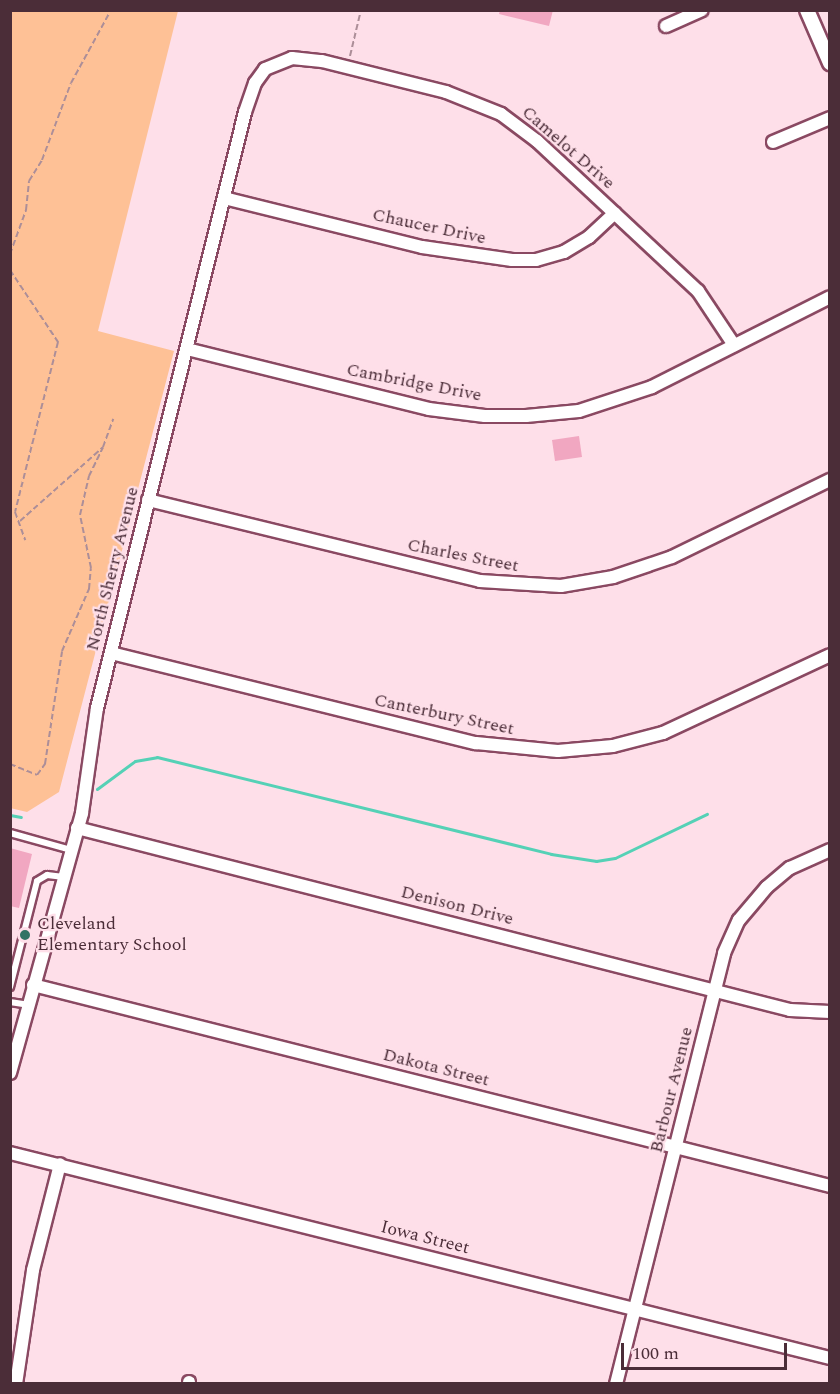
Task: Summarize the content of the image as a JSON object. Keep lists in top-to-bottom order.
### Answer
{
  "streets": {
    "street": [
      "Camelot Drive",
      "Chaucer Drive",
      "Cambridge Drive",
      "Charles Street",
      "North Sherry Avenue",
      "Canterbury Street",
      "Denison Drive",
      "Dakota Street",
      "Barbour Avenue",
      "Iowa Street"
    ]
  },
  "crossings": [
    ["Camelot Drive", "Chaucer Drive"],
    ["Camelot Drive", "Cambridge Drive"],
    ["Camelot Drive", "North Sherry Avenue"],
    ["Chaucer Drive", "North Sherry Avenue"],
    ["Cambridge Drive", "North Sherry Avenue"],
    ["Charles Street", "North Sherry Avenue"],
    ["North Sherry Avenue", "Canterbury Street"],
    ["North Sherry Avenue", "Denison Drive"],
    ["North Sherry Avenue", "Dakota Street"],
    ["Denison Drive", "Barbour Avenue"],
    ["Dakota Street", "Barbour Avenue"],
    ["Barbour Avenue", "Iowa Street"]
  ],
  "places": ["Cleveland Elementary School"],
  "scale_bar": "100 m"
}
